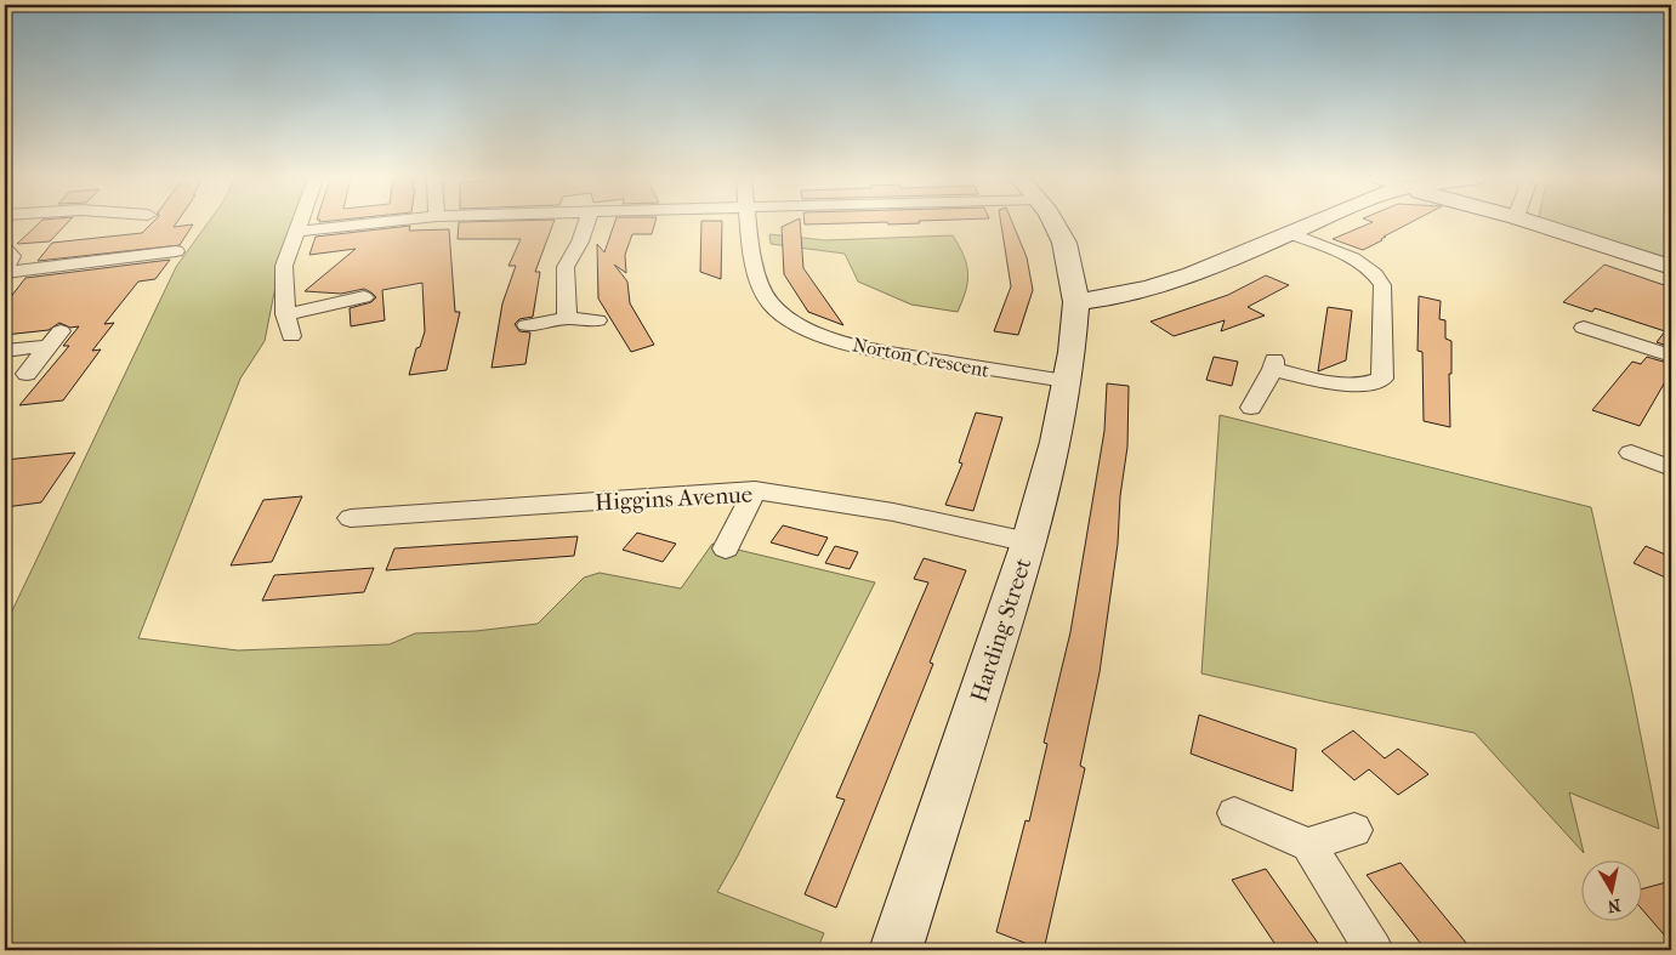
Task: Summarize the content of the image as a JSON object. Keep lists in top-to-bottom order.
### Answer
{
  "streets": {
    "main road": ["Harding Street"],
    "street": ["Norton Crescent", "Higgins Avenue"]
  },
  "crossings": [
    ["Norton Crescent", "Harding Street"],
    ["Higgins Avenue", "Harding Street"]
  ],
  "north": "bottom"
}
